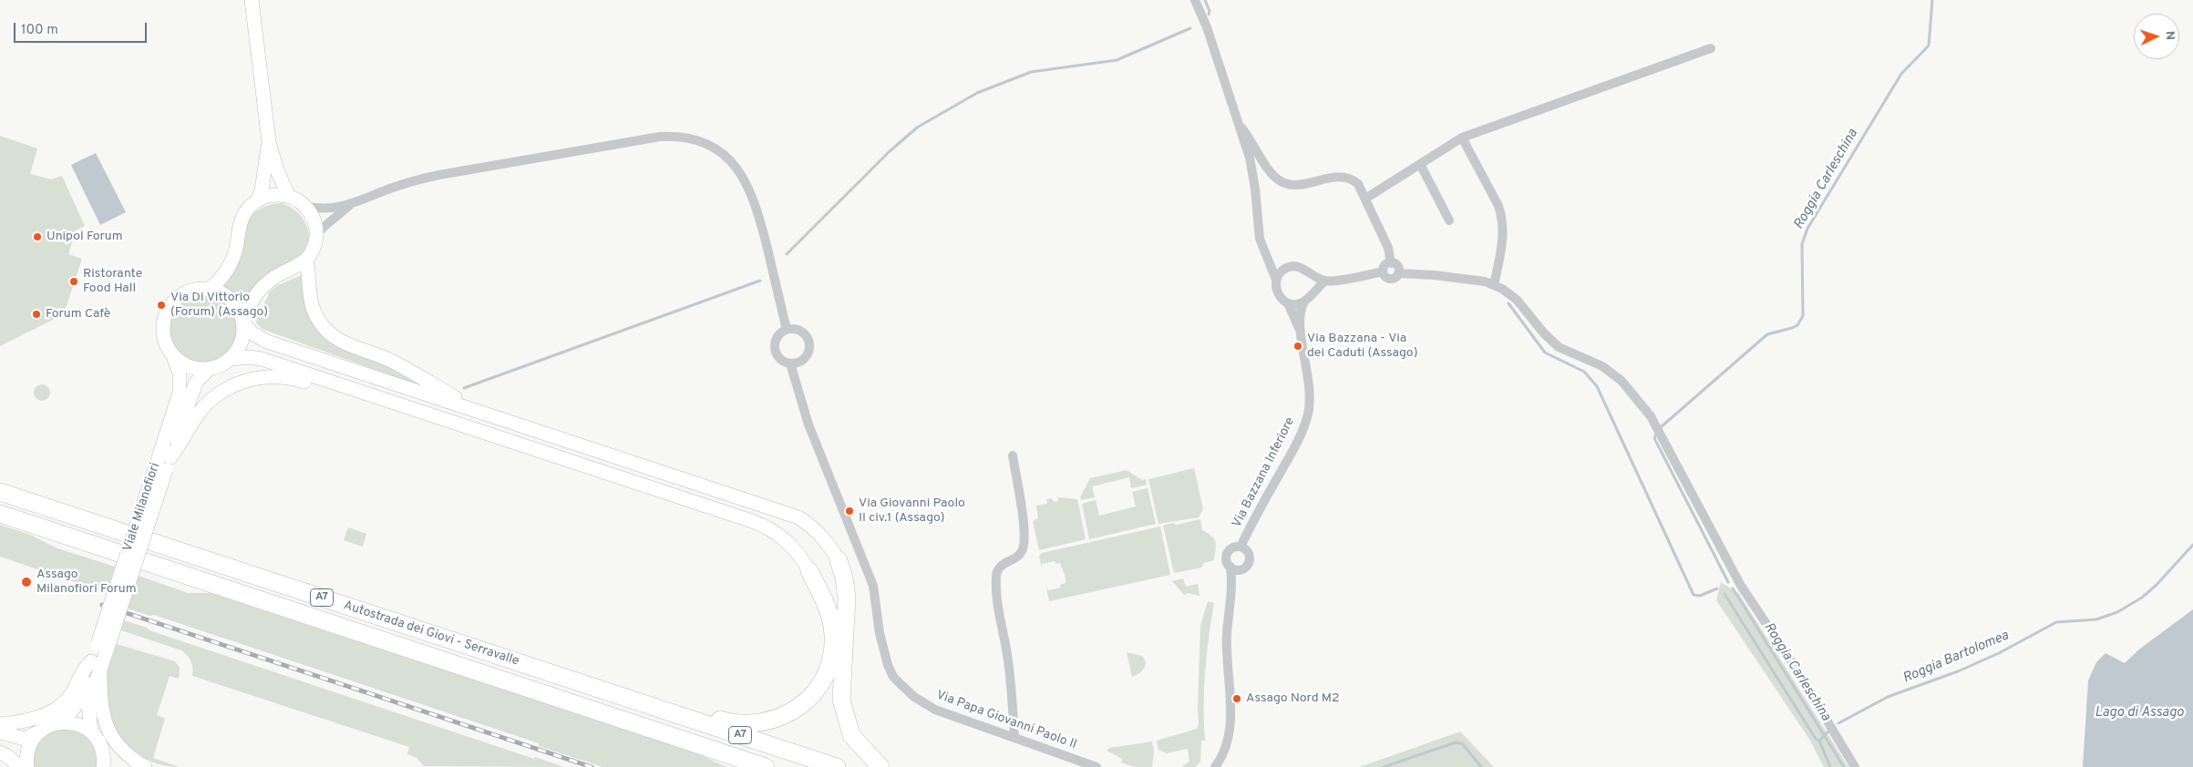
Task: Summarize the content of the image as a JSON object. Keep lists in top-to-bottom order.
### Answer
{
  "streets": {
    "highway": ["A7", "Autostrada dei Giovi - Serravalle"],
    "main road": ["Viale Milanofiori"],
    "street": ["Via Bazzana Inferiore", "Via Papa Giovanni Paolo II"]
  },
  "water": ["Roggia Carleschina", "Roggia Bartolomea", "Lago di Assago"],
  "places": [
    "Unipol Forum",
    "Ristorante Food Hall",
    "Via Di Vittorio (Forum) (Assago)",
    "Forum Cafè",
    "Via Bazzana - Via dei Caduti (Assago)",
    "Via Giovanni Paolo II civ.1 (Assago)",
    "Assago Milanofiori Forum",
    "Assago Nord M2"
  ],
  "scale_bar": "100 m",
  "north": "right"
}
